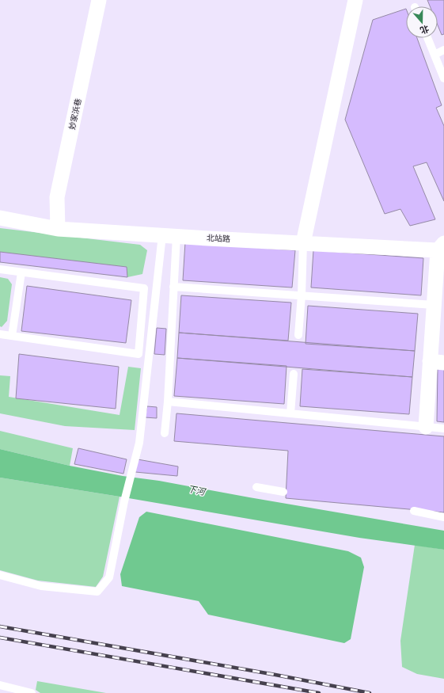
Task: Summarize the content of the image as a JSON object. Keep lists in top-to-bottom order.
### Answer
{
  "streets": {
    "street": ["妙家浜巷", "北站路"]
  },
  "crossings": [
    ["妙家浜巷", "北站路"]
  ],
  "water": ["下河"],
  "north": "bottom"
}
